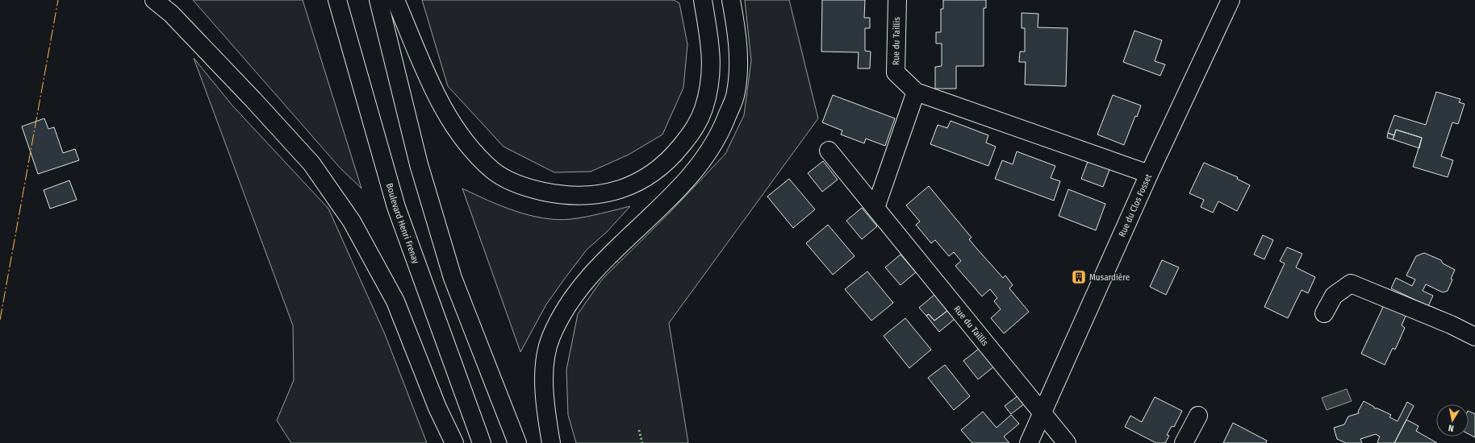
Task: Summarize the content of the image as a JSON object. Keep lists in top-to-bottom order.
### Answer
{
  "streets": {
    "main road": ["Rue du Taillis", "Rue du Clos Fosset", "Boulevard Henri Frenay"]
  },
  "crossings": [
    ["Rue du Taillis", "Rue du Clos Fosset"]
  ],
  "places": {
    "building": ["Musardière"]
  },
  "north": "bottom"
}
